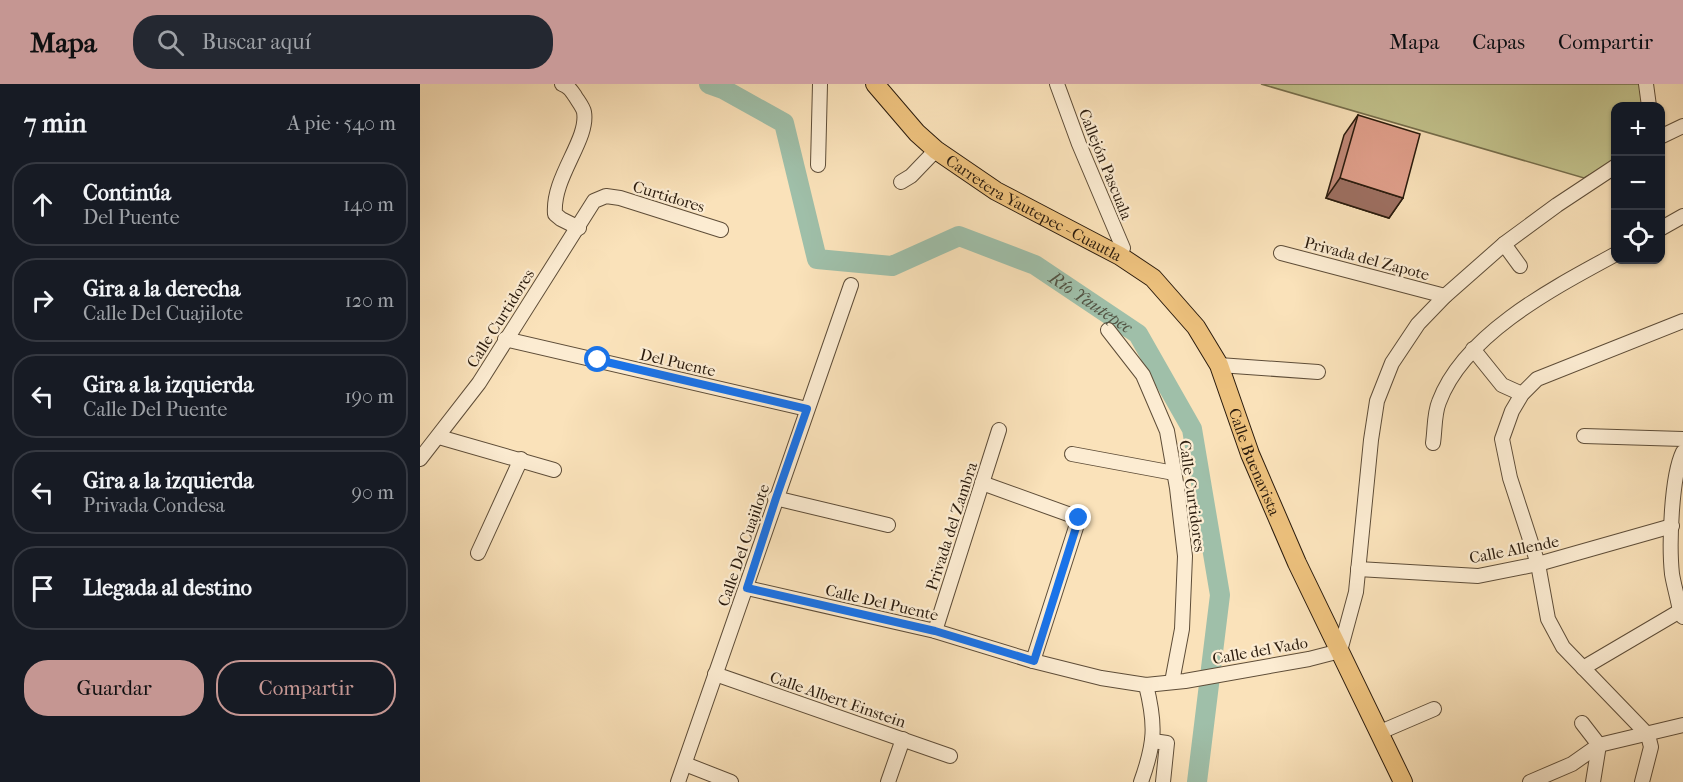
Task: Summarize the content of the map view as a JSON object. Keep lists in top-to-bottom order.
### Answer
{
  "streets": {
    "main road": ["Carretera Yautepec - Cuautla", "Calle Buenavista"],
    "street": [
      "Callejón Pascuala",
      "Curtidores",
      "Privada del Zapote",
      "Calle Curtidores",
      "Del Puente",
      "Privada del Zambra",
      "Calle Del Cuajilote",
      "Calle Allende",
      "Calle Del Puente",
      "Calle del Vado",
      "Calle Albert Einstein"
    ]
  },
  "crossings": [
    ["Callejón Pascuala", "Carretera Yautepec - Cuautla"],
    ["Curtidores", "Calle Curtidores"],
    ["Carretera Yautepec - Cuautla", "Calle Buenavista"],
    ["Calle Curtidores", "Del Puente"],
    ["Calle Curtidores", "Calle Del Puente"],
    ["Calle Curtidores", "Calle del Vado"],
    ["Del Puente", "Calle Del Cuajilote"],
    ["Calle Buenavista", "Calle del Vado"],
    ["Privada del Zambra", "Calle Del Puente"],
    ["Calle Del Cuajilote", "Calle Del Puente"],
    ["Calle Del Cuajilote", "Calle Albert Einstein"],
    ["Calle Del Puente", "Calle del Vado"]
  ],
  "water": ["Río Yautepec"],
  "page": {
    "header": "Mapa",
    "search": "Buscar aquí",
    "nav": ["Mapa", "Capas", "Compartir"],
    "heading": ["7 min", "A pie · 540 m"],
    "map_buttons": ["+", "−"],
    "list": [
      ["Continúa", "Del Puente", "140 m"],
      ["Gira a la derecha", "Calle Del Cuajilote", "120 m"],
      ["Gira a la izquierda", "Calle Del Puente", "190 m"],
      ["Gira a la izquierda", "Privada Condesa", "90 m"],
      "Llegada al destino"
    ],
    "buttons": ["Guardar", "Compartir"]
  }
}
